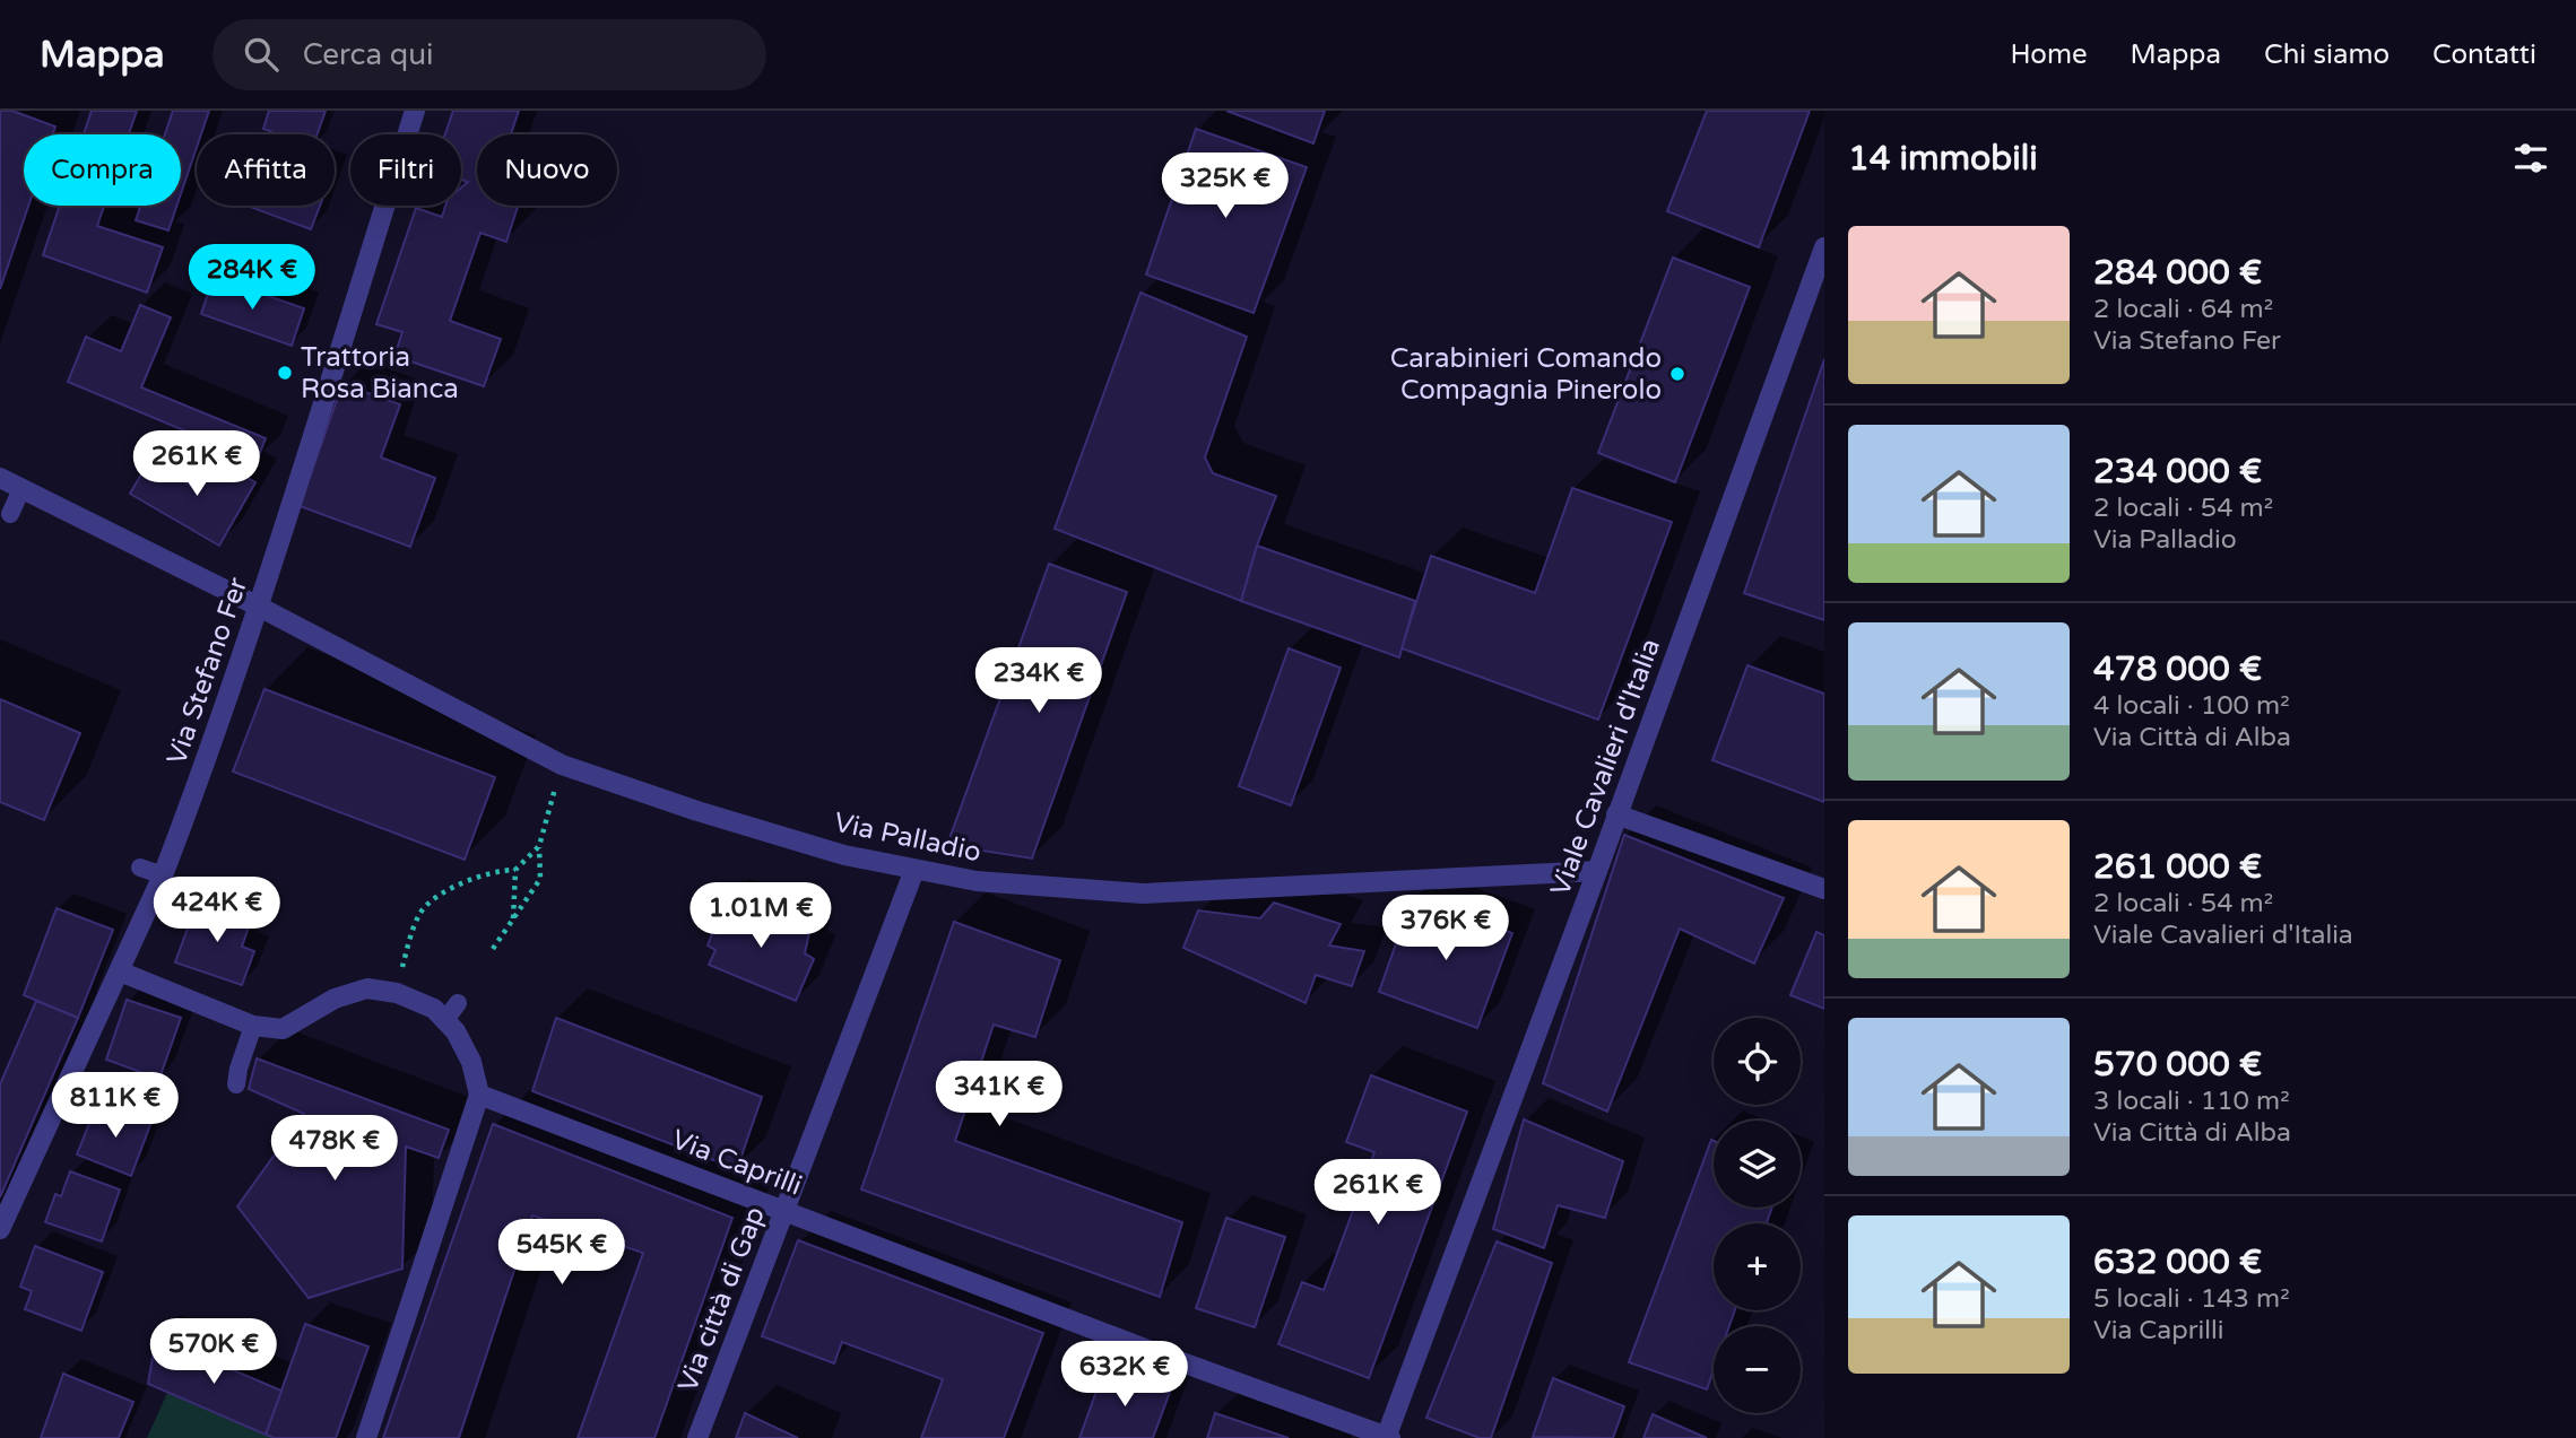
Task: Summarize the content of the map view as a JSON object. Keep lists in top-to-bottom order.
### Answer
{
  "streets": {
    "street": [
      "Via Stefano Fer",
      "Viale Cavalieri d'Italia",
      "Via Palladio",
      "Via Caprilli",
      "Via città di Gap"
    ]
  },
  "crossings": [
    ["Via Stefano Fer", "Via Palladio"],
    ["Viale Cavalieri d'Italia", "Via Palladio"],
    ["Viale Cavalieri d'Italia", "Via Caprilli"],
    ["Via Palladio", "Via città di Gap"],
    ["Via Caprilli", "Via città di Gap"]
  ],
  "places": ["Trattoria Rosa Bianca", "Carabinieri Comando Compagnia Pinerolo"],
  "page": {
    "header": "Mappa",
    "search": "Cerca qui",
    "nav": [
      "Home",
      "Mappa",
      "Chi siamo",
      "Contatti"
    ],
    "heading": "14 immobili",
    "chip": [
      "Compra",
      "Affitta",
      "Filtri",
      "Nuovo"
    ],
    "price": [
      "325K €",
      "284K €",
      "261K €",
      "234K €",
      "424K €",
      "1.01M €",
      "376K €",
      "341K €",
      "811K €",
      "478K €",
      "261K €",
      "545K €",
      "570K €",
      "632K €"
    ],
    "list": [
      {
        "name": "284 000 €",
        "note": "2 locali · 64 m² · Via Stefano Fer"
      },
      {
        "name": "234 000 €",
        "note": "2 locali · 54 m² · Via Palladio"
      },
      {
        "name": "478 000 €",
        "note": "4 locali · 100 m² · Via Città di Alba"
      },
      {
        "name": "261 000 €",
        "note": "2 locali · 54 m² · Viale Cavalieri d'Italia"
      },
      {
        "name": "570 000 €",
        "note": "3 locali · 110 m² · Via Città di Alba"
      },
      {
        "name": "632 000 €",
        "note": "5 locali · 143 m² · Via Caprilli"
      }
    ],
    "map_buttons": ["+", "−"]
  }
}
